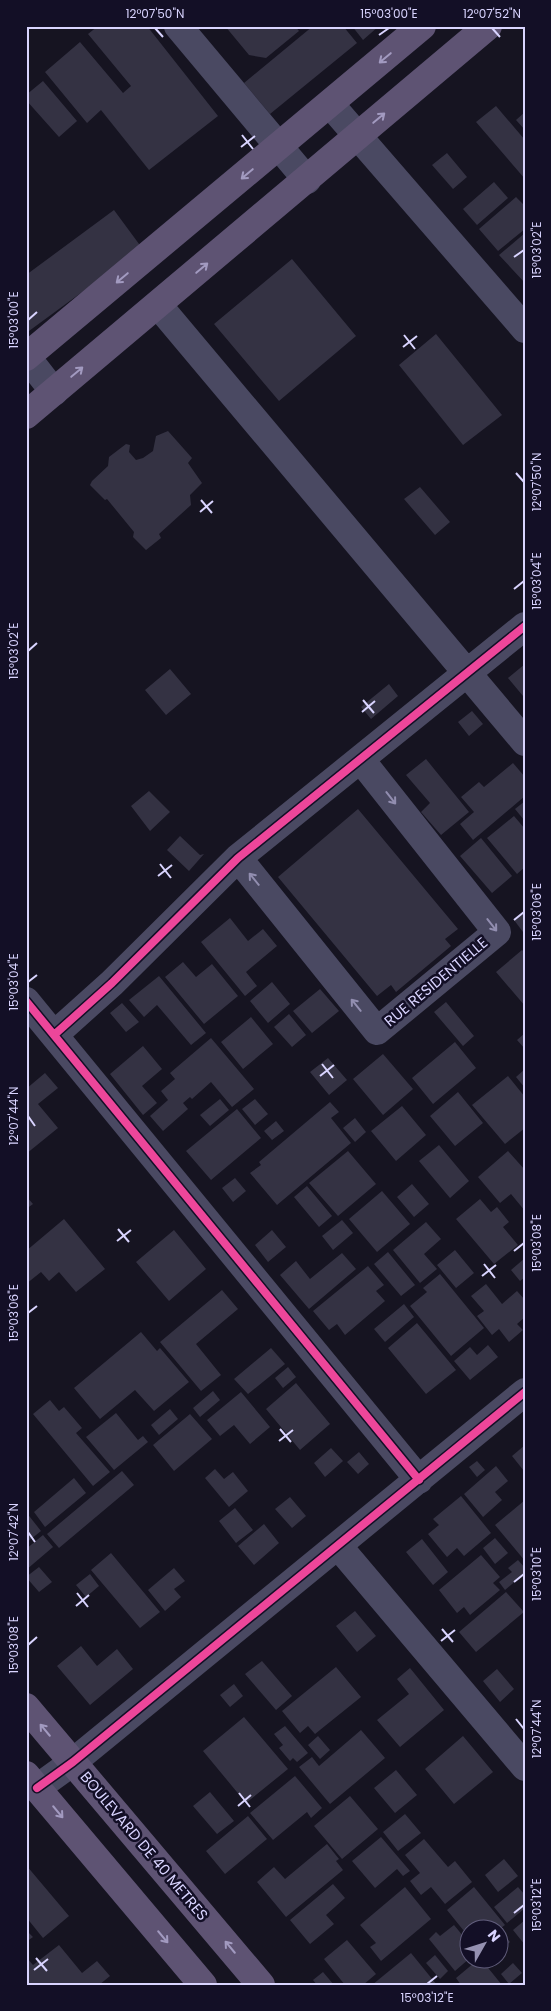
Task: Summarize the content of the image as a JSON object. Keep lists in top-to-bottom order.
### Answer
{
  "streets": {
    "main road": ["BOULEVARD DE 40 METRES"],
    "street": ["RUE RESIDENTIELLE"]
  },
  "north": "top right",
  "coordinates": [
    "12°07'50\"N",
    "15°03'00\"E",
    "12°07'52\"N",
    "15°03'02\"E",
    "15°03'04\"E",
    "15°03'06\"E",
    "12°07'44\"N",
    "15°03'08\"E",
    "12°07'42\"N",
    "15°03'10\"E",
    "15°03'12\"E"
  ]
}
